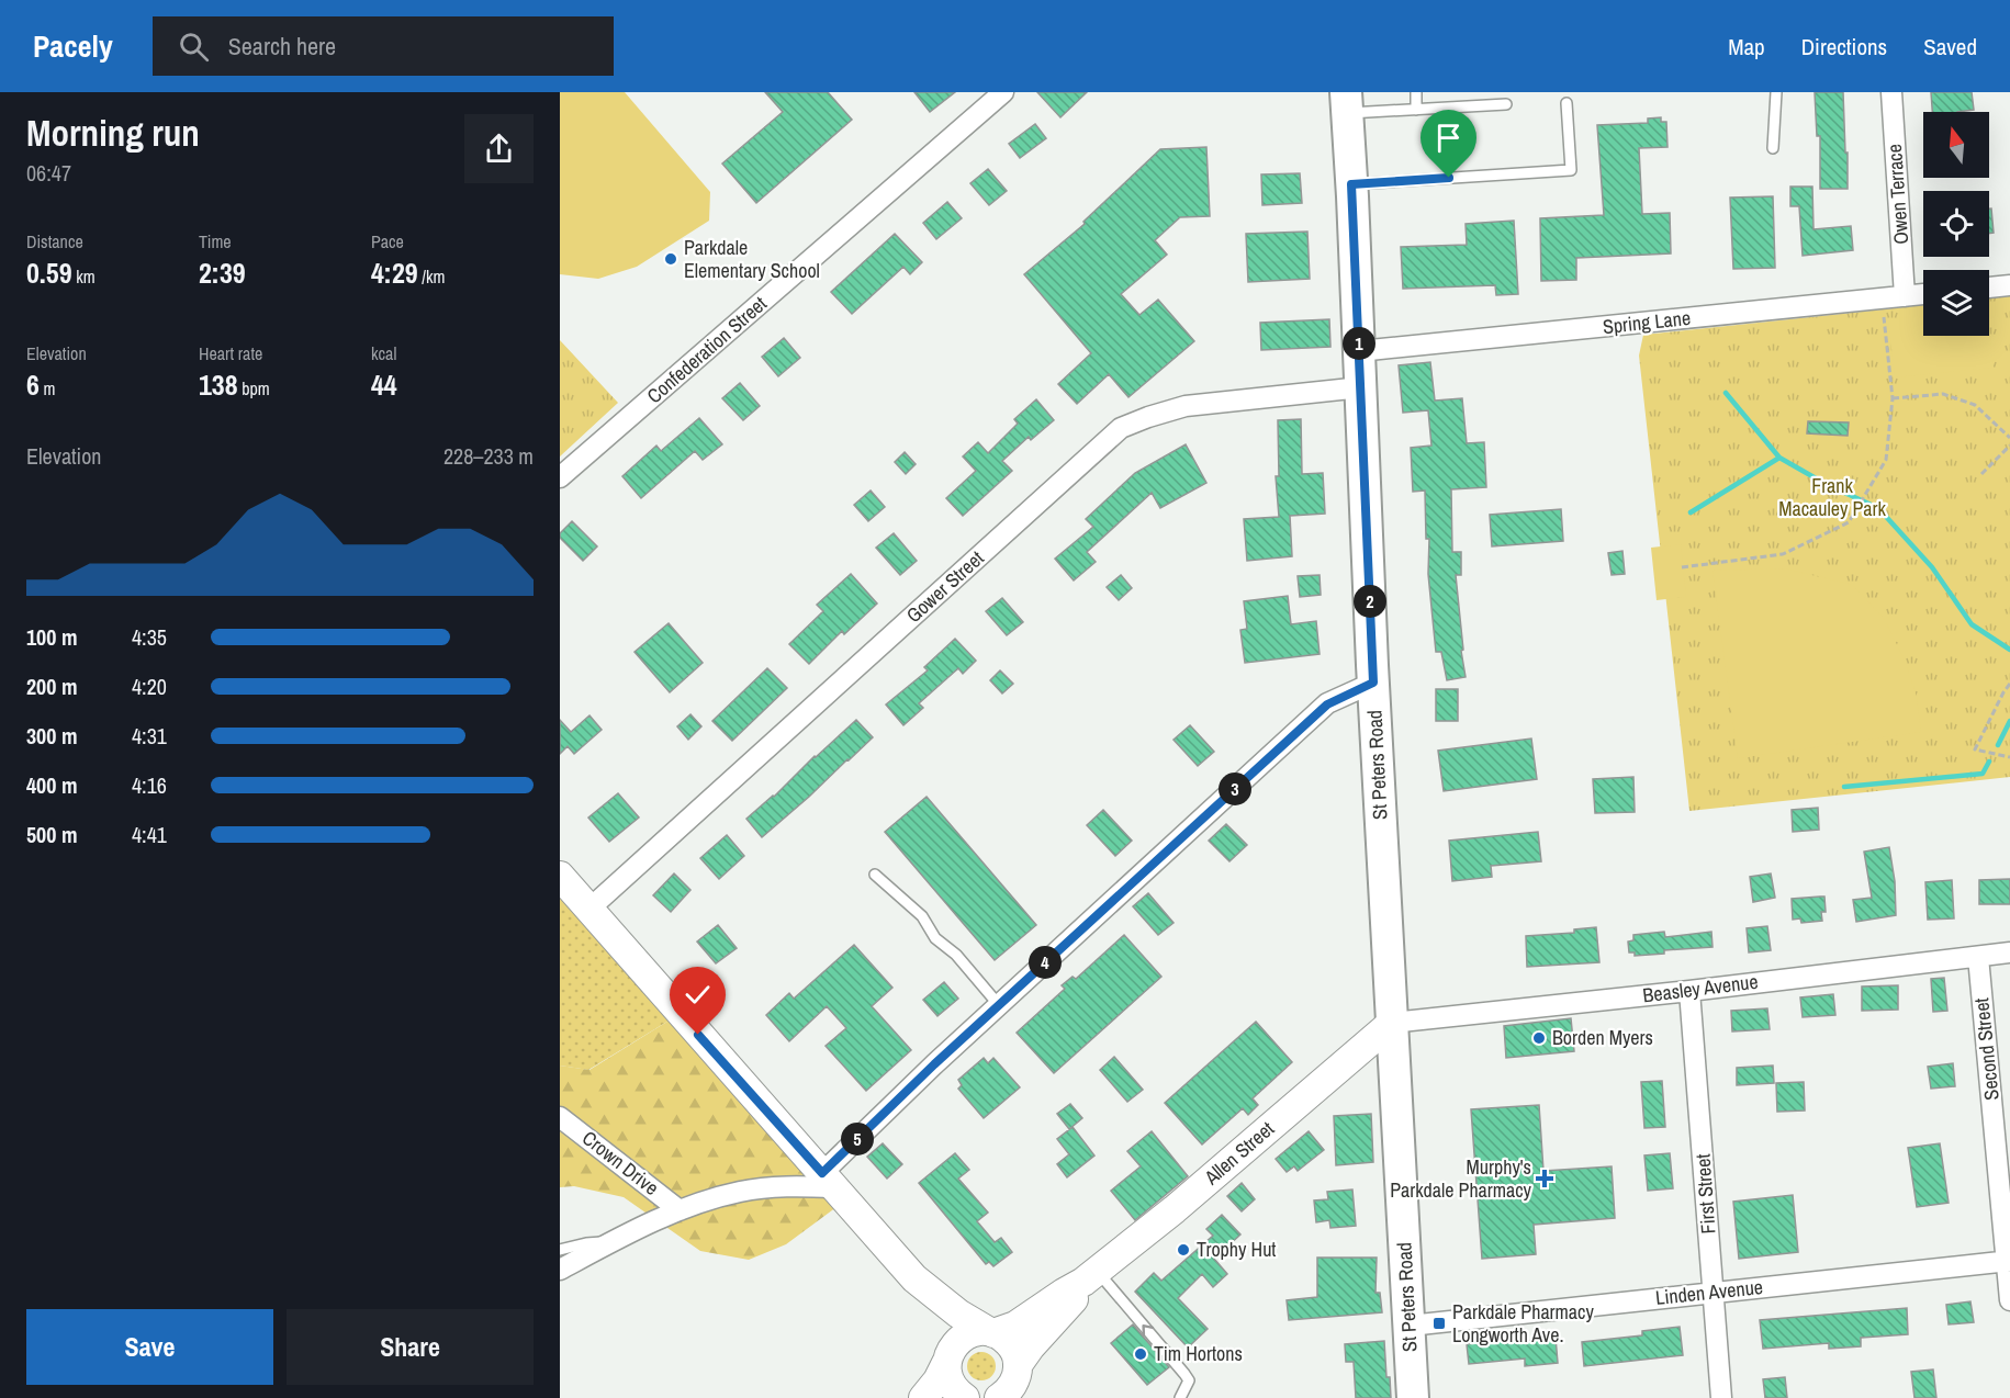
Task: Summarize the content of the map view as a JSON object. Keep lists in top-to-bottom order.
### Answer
{
  "streets": {
    "main road": ["St Peters Road"],
    "street": [
      "Owen Terrace",
      "Spring Lane",
      "Confederation Street",
      "Gower Street",
      "Beasley Avenue",
      "Second Street",
      "Allen Street",
      "Crown Drive",
      "First Street",
      "Linden Avenue"
    ]
  },
  "crossings": [
    ["Owen Terrace", "Spring Lane"],
    ["Spring Lane", "St Peters Road"],
    ["Gower Street", "St Peters Road"],
    ["St Peters Road", "Beasley Avenue"],
    ["St Peters Road", "Allen Street"],
    ["St Peters Road", "Linden Avenue"],
    ["Beasley Avenue", "Second Street"],
    ["Beasley Avenue", "Allen Street"],
    ["Beasley Avenue", "First Street"],
    ["Second Street", "Linden Avenue"],
    ["First Street", "Linden Avenue"]
  ],
  "parks": ["Frank Macauley Park"],
  "places": {
    "other": [
      "Parkdale Elementary School",
      "Borden Myers",
      "Trophy Hut",
      "Tim Hortons"
    ],
    "health": ["Murphy's Parkdale Pharmacy"],
    "transit": ["Parkdale Pharmacy Longworth Ave."]
  },
  "north": "top",
  "page": {
    "header": "Pacely",
    "search": "Search here",
    "nav": ["Map", "Directions", "Saved"],
    "heading": ["Morning run", "06:47"],
    "stats": [
      ["Distance", "0.59 km"],
      ["Time", "2:39"],
      ["Pace", "4:29 /km"],
      ["Elevation", "6 m"],
      ["Heart rate", "138 bpm"],
      ["kcal", "44"]
    ],
    "pins": [
      "1",
      "2",
      "3",
      "4",
      "5"
    ],
    "chart": ["Elevation", "228–233 m"],
    "list": [
      {
        "name": "100 m",
        "note": "4:35"
      },
      {
        "name": "200 m",
        "note": "4:20"
      },
      {
        "name": "300 m",
        "note": "4:31"
      },
      {
        "name": "400 m",
        "note": "4:16"
      },
      {
        "name": "500 m",
        "note": "4:41"
      }
    ],
    "buttons": ["Save", "Share"]
  }
}
